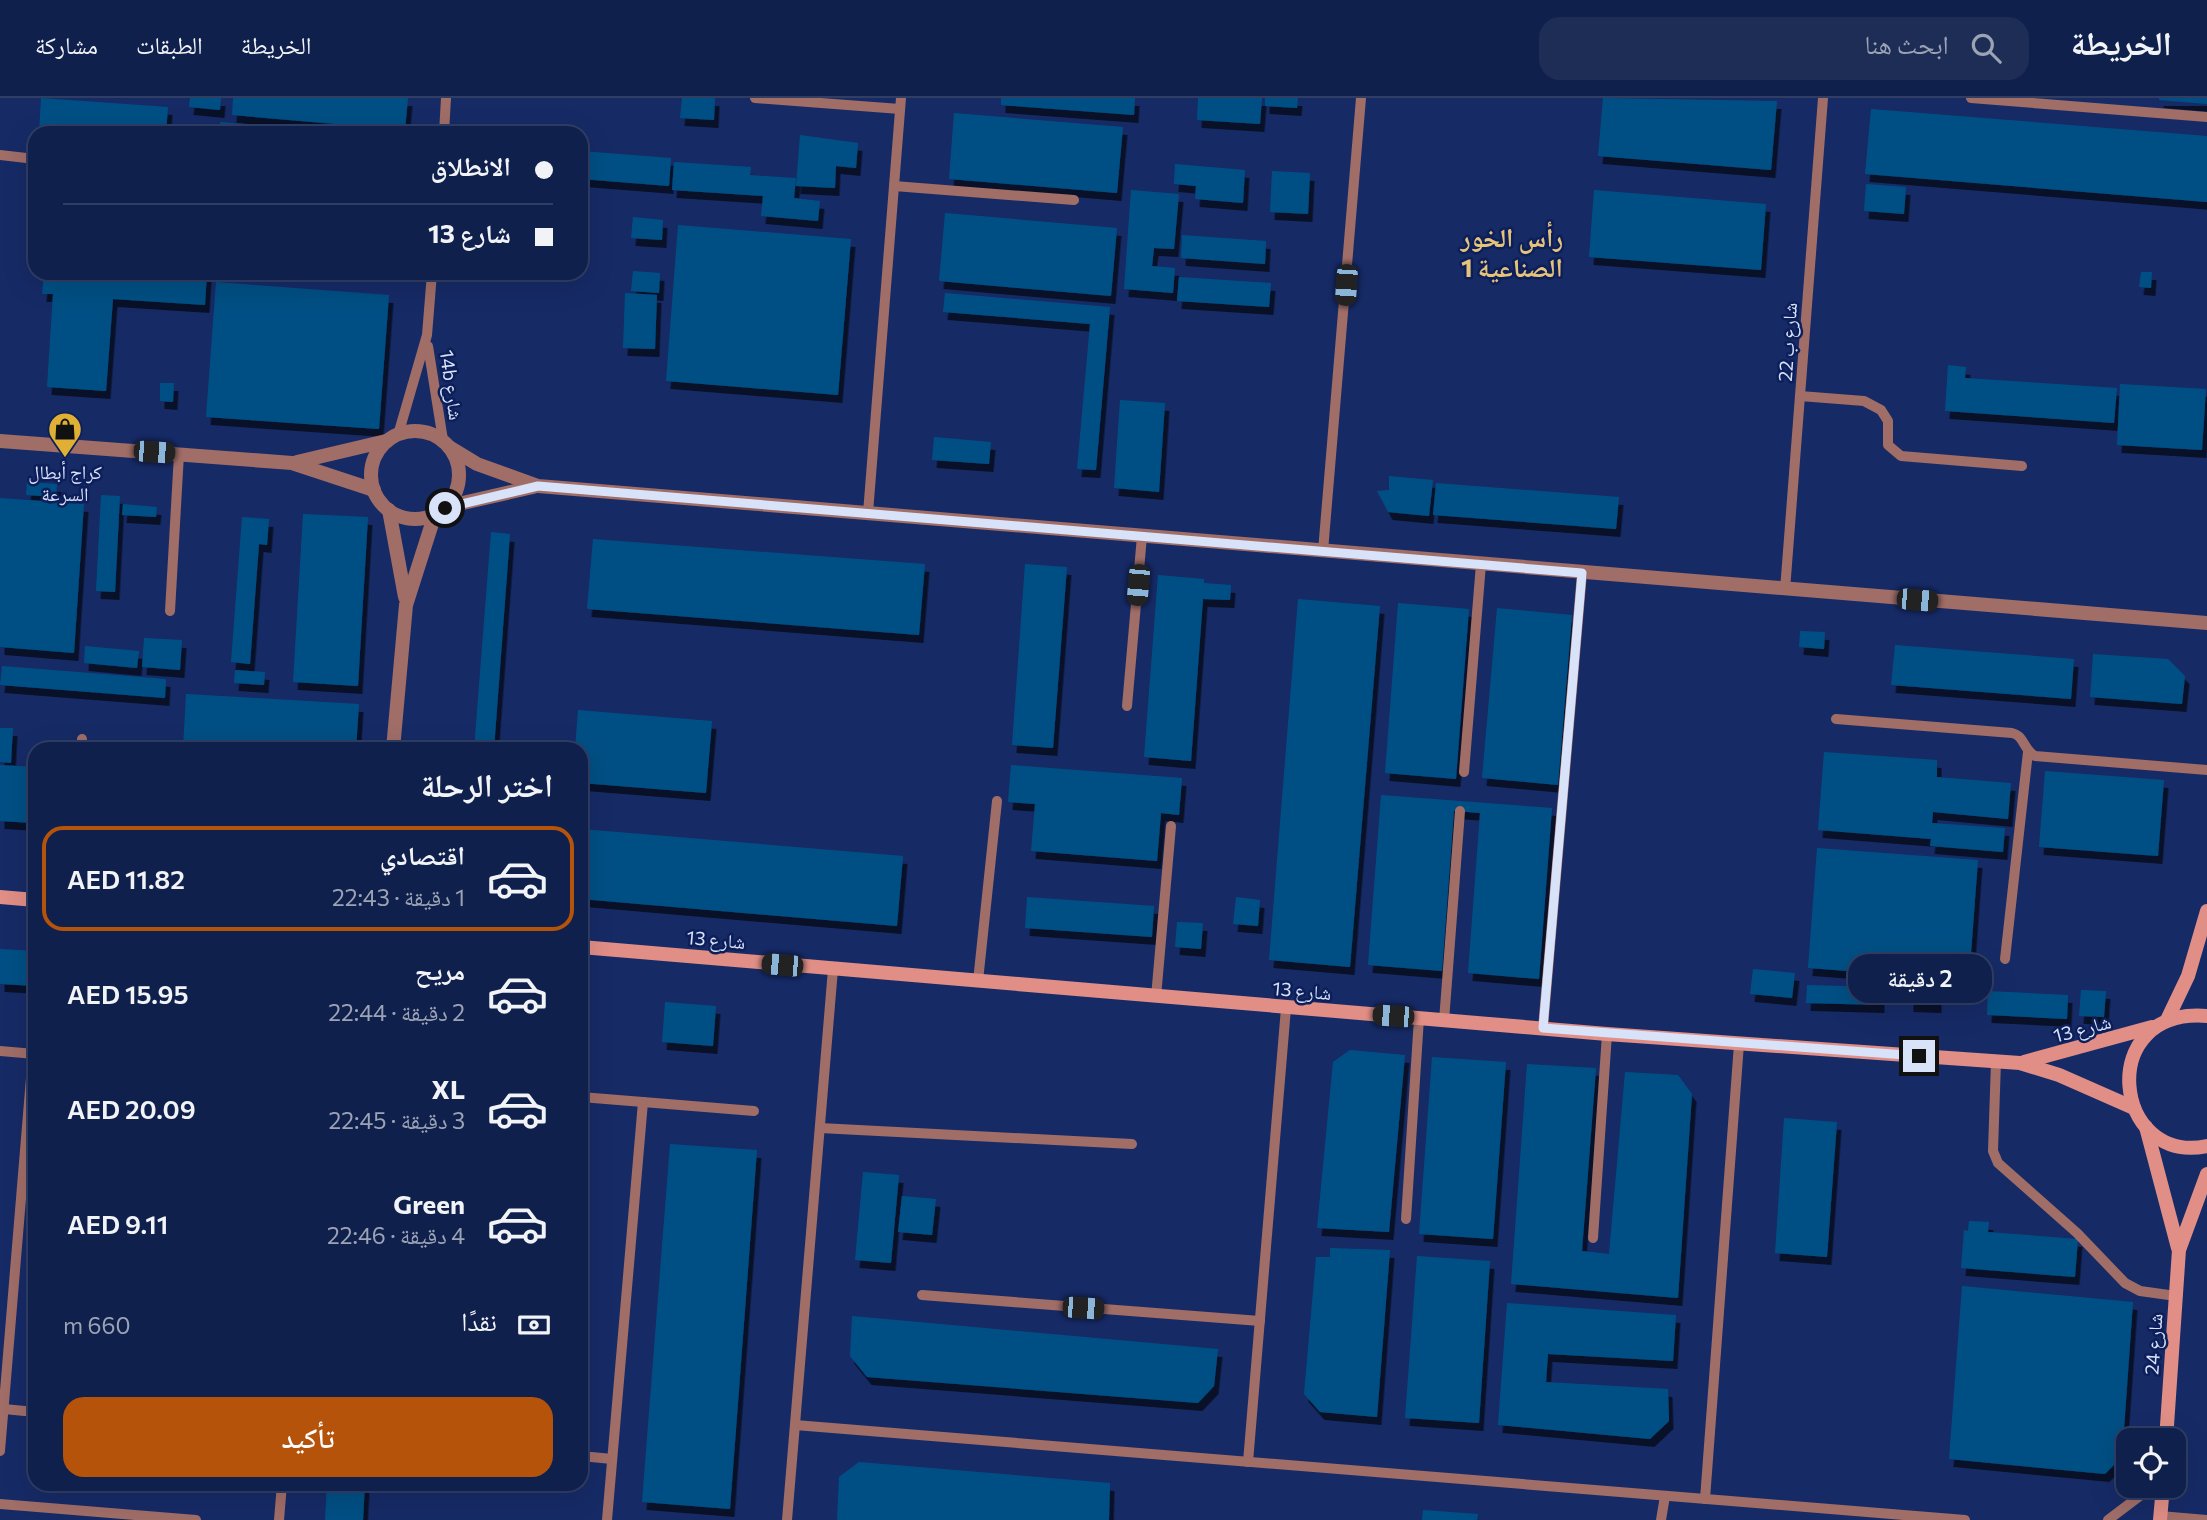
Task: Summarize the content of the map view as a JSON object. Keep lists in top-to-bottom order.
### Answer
{
  "streets": {
    "street": ["شارع 13", "شارع 24"],
    "lane": ["شارع ب 22", "14b شارع"]
  },
  "districts": ["رأس الخور الصناعية 1"],
  "places": {
    "shop": ["كراج أبطال السرعة"]
  },
  "page": {
    "header": "الخريطة",
    "search": "ابحث هنا",
    "nav": ["الخريطة", "الطبقات", "مشاركة"],
    "banner": ["الانطلاق", "شارع 13"],
    "heading": "اختر الرحلة",
    "list": [
      {
        "name": "اقتصادي",
        "note": "1 دقيقة · 22:43",
        "value": "AED 11.82"
      },
      {
        "name": "مريح",
        "note": "2 دقيقة · 22:44",
        "value": "AED 15.95"
      },
      {
        "name": "XL",
        "note": "3 دقيقة · 22:45",
        "value": "AED 20.09"
      },
      {
        "name": "Green",
        "note": "4 دقيقة · 22:46",
        "value": "AED 9.11"
      }
    ],
    "bubble": "2 دقيقة",
    "pay": ["نقدًا", "660 m"],
    "buttons": "تأكيد"
  }
}
